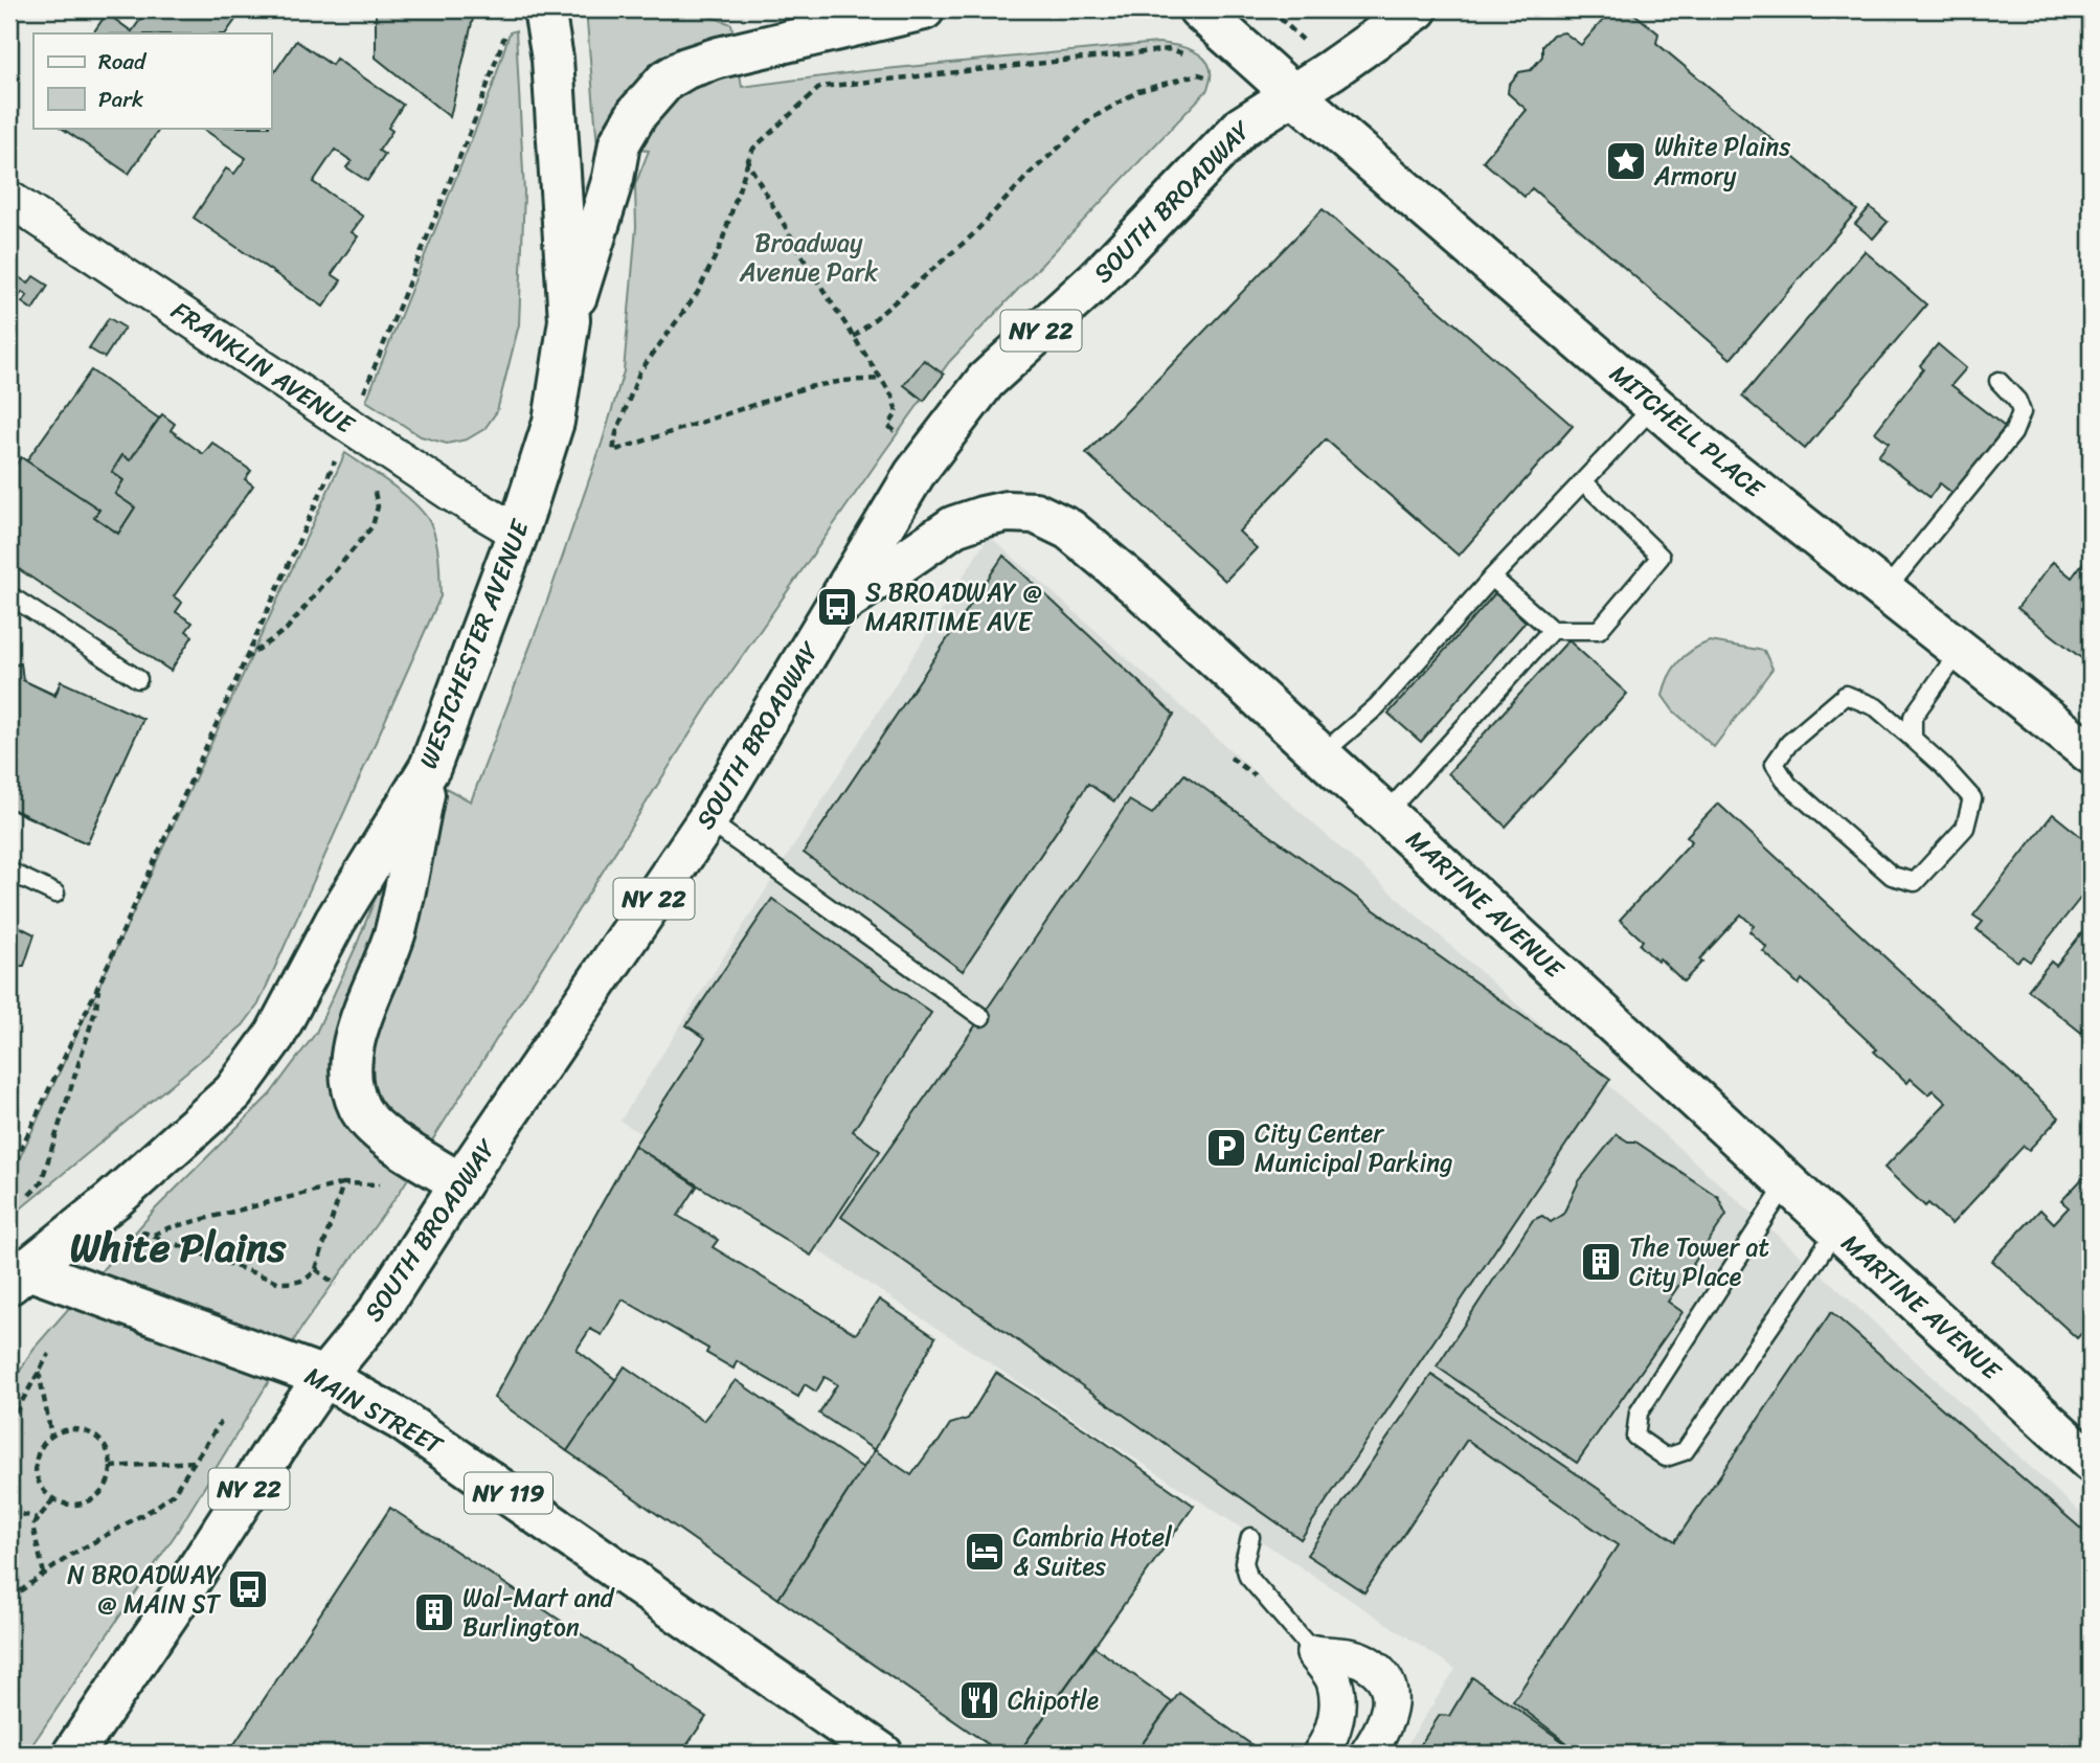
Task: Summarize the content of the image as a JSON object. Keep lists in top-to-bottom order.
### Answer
{
  "streets": {
    "main road": [
      "SOUTH BROADWAY",
      "NY 22",
      "MITCHELL PLACE",
      "WESTCHESTER AVENUE",
      "MARTINE AVENUE",
      "MAIN STREET",
      "NY 119"
    ],
    "street": ["FRANKLIN AVENUE"]
  },
  "crossings": [
    ["SOUTH BROADWAY", "NY 22"],
    ["SOUTH BROADWAY", "MITCHELL PLACE"],
    ["SOUTH BROADWAY", "MARTINE AVENUE"],
    ["SOUTH BROADWAY", "MAIN STREET"],
    ["NY 22", "MAIN STREET"],
    ["FRANKLIN AVENUE", "WESTCHESTER AVENUE"],
    ["WESTCHESTER AVENUE", "MAIN STREET"]
  ],
  "districts": ["White Plains"],
  "parks": ["Broadway Avenue Park"],
  "places": {
    "place": ["White Plains Armory"],
    "bus stop": ["S BROADWAY @ MARITIME AVE", "N BROADWAY @ MAIN ST"],
    "parking": ["City Center Municipal Parking"],
    "building": ["The Tower at City Place", "Wal-Mart and Burlington"],
    "hotel": ["Cambria Hotel & Suites"],
    "restaurant": ["Chipotle"]
  },
  "legend": ["Road", "Park"]
}
